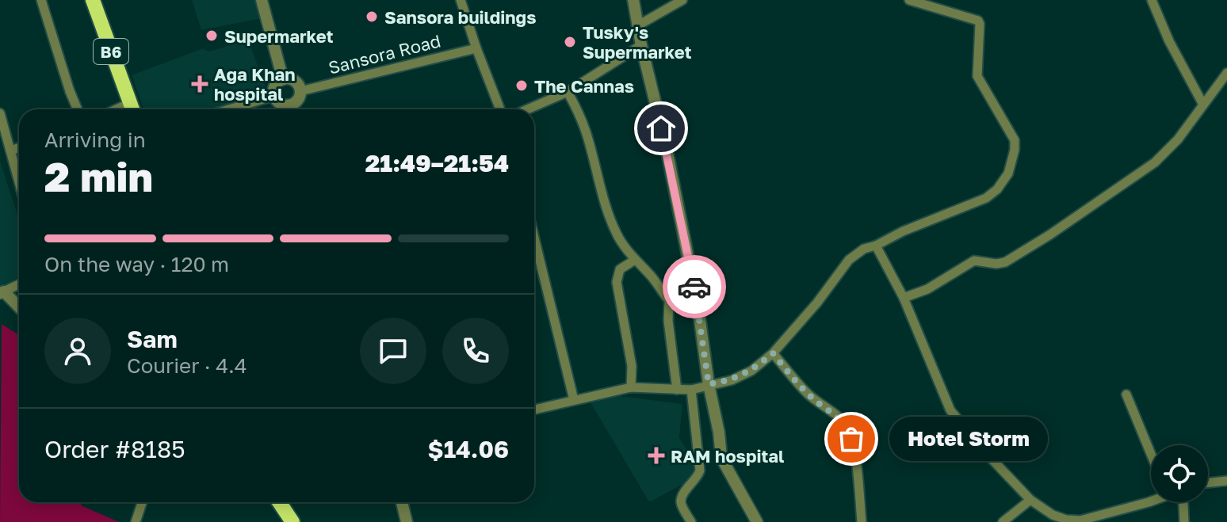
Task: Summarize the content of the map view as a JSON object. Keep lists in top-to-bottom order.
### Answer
{
  "streets": {
    "highway": ["B6"],
    "street": ["Sansora Road"]
  },
  "places": {
    "other": [
      "Sansora buildings",
      "Supermarket",
      "Tusky's Supermarket",
      "The Cannas",
      "Hotel Storm"
    ],
    "health": ["Aga Khan hospital", "RAM hospital"]
  },
  "page": {
    "heading": ["2 min", "Arriving in", "21:49–21:54"],
    "panel": [
      "Sam",
      "Courier · 4.4",
      "Order #8185",
      "$14.06"
    ],
    "bar": "On the way · 120 m",
    "bubble": "Hotel Storm"
  }
}
